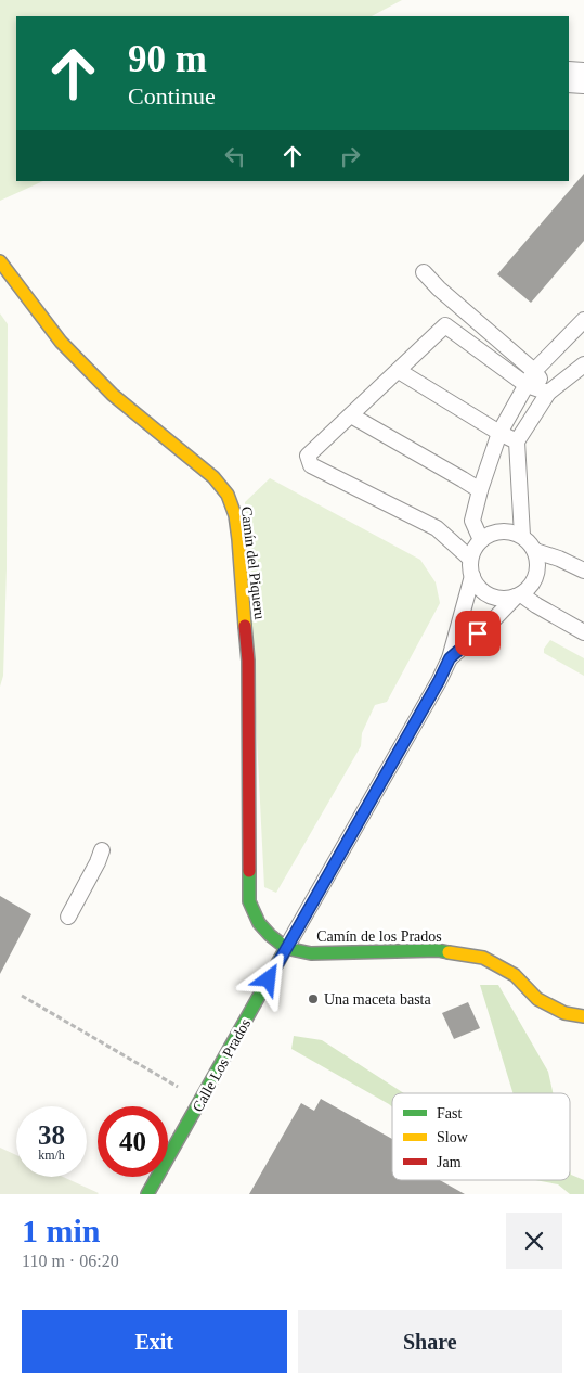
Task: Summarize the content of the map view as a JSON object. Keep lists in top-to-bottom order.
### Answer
{
  "streets": {
    "street": ["Camín del Piqueru", "Camín de los Prados", "Calle Los Prados"]
  },
  "crossings": [
    ["Camín del Piqueru", "Camín de los Prados"],
    ["Camín del Piqueru", "Calle Los Prados"],
    ["Camín de los Prados", "Calle Los Prados"]
  ],
  "places": ["Una maceta basta"],
  "legend": ["Fast", "Slow", "Jam"],
  "page": {
    "turn": ["90 m", "Continue"],
    "speed": "38 km/h",
    "limit": "40",
    "heading": ["1 min", "110 m · 06:20"],
    "buttons": ["Exit", "Share"]
  }
}
